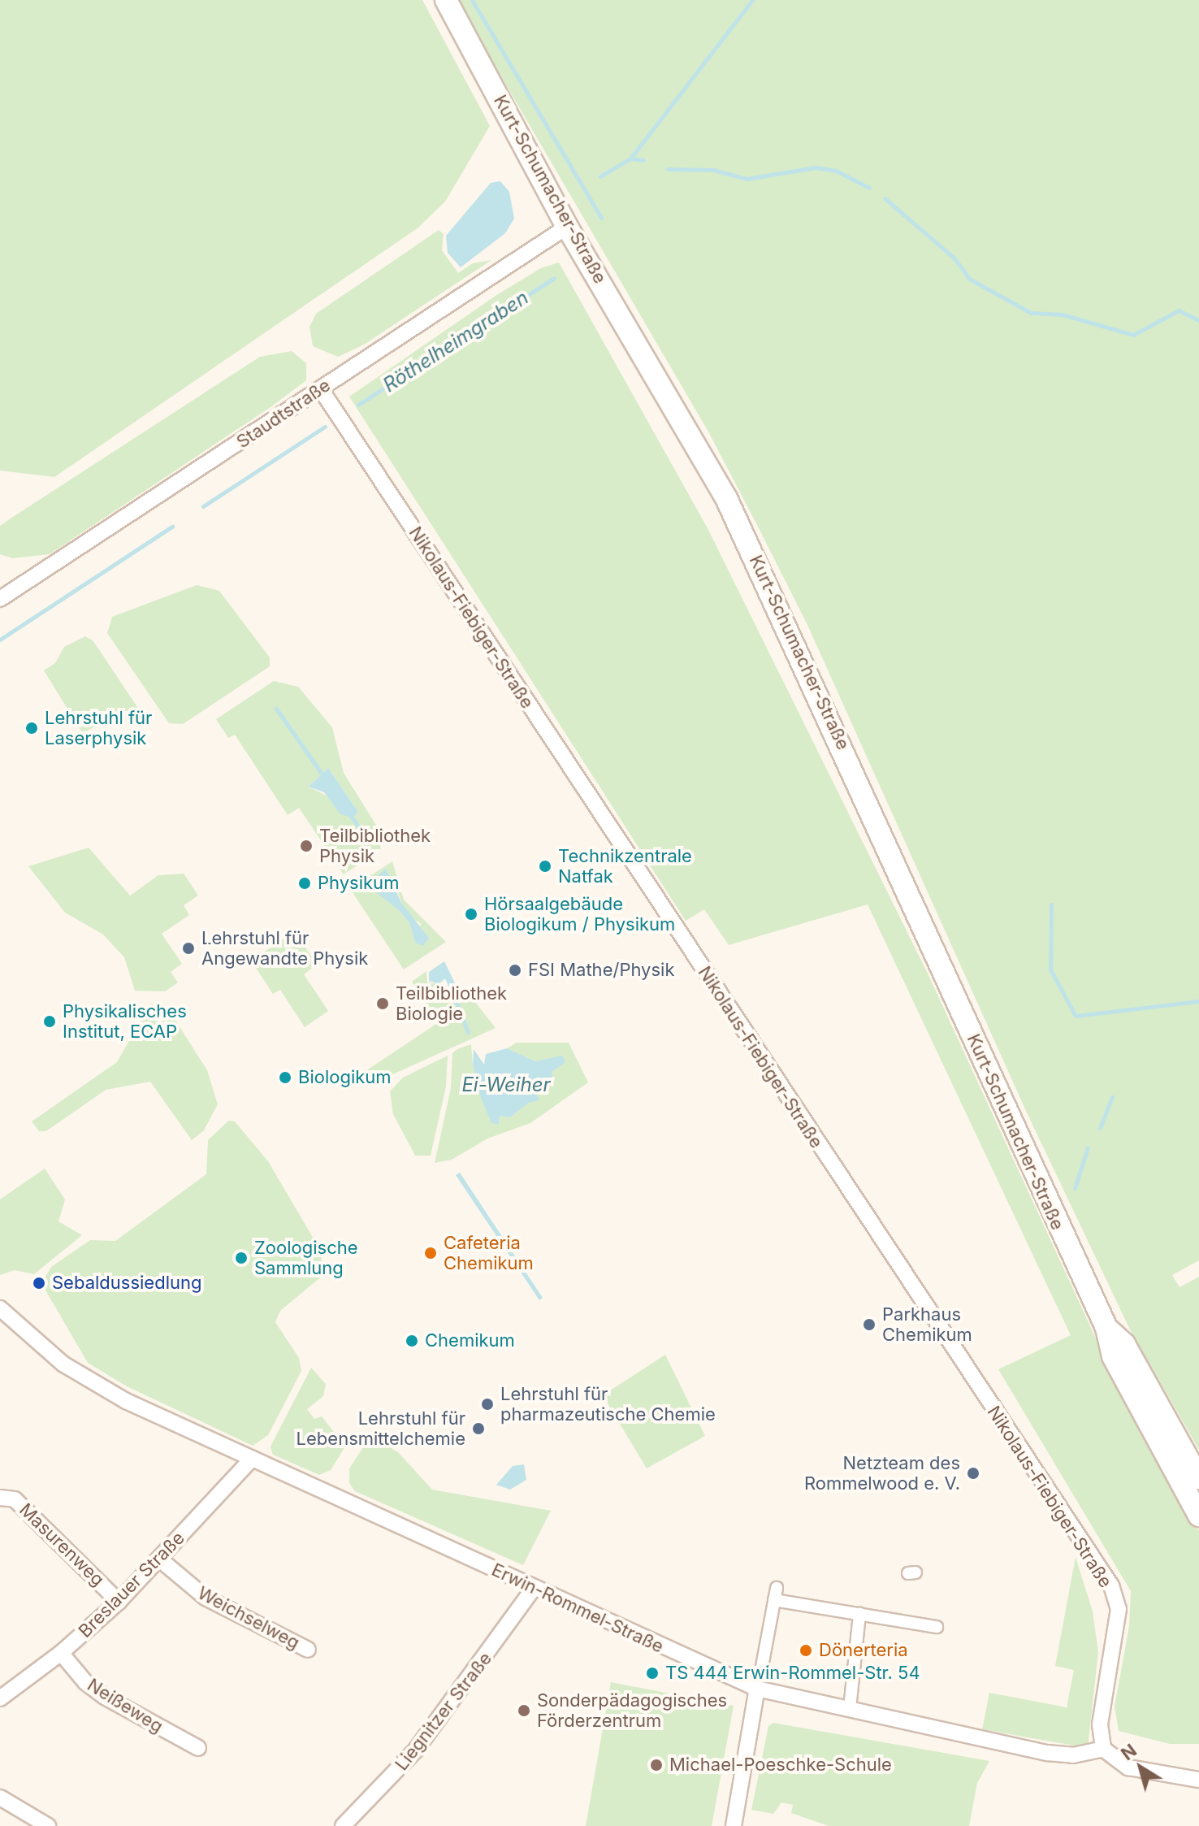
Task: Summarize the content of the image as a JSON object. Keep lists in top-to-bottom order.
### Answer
{
  "streets": {
    "main road": ["Kurt-Schumacher-Straße"],
    "street": [
      "Staudtstraße",
      "Nikolaus-Fiebiger-Straße",
      "Masurenweg",
      "Breslauer Straße",
      "Erwin-Rommel-Straße",
      "Weichselweg",
      "Neißeweg",
      "Liegnitzer Straße"
    ]
  },
  "crossings": [
    ["Kurt-Schumacher-Straße", "Staudtstraße"],
    ["Staudtstraße", "Nikolaus-Fiebiger-Straße"],
    ["Nikolaus-Fiebiger-Straße", "Erwin-Rommel-Straße"],
    ["Masurenweg", "Breslauer Straße"],
    ["Breslauer Straße", "Erwin-Rommel-Straße"],
    ["Breslauer Straße", "Weichselweg"],
    ["Breslauer Straße", "Neißeweg"],
    ["Erwin-Rommel-Straße", "Liegnitzer Straße"]
  ],
  "water": ["Röthelheimgraben", "Ei-Weiher"],
  "places": [
    "Lehrstuhl für Laserphysik",
    "Teilbibliothek Physik",
    "Technikzentrale Natfak",
    "Physikum",
    "Hörsaalgebäude Biologikum / Physikum",
    "Lehrstuhl für Angewandte Physik",
    "FSI Mathe/Physik",
    "Teilbibliothek Biologie",
    "Physikalisches Institut, ECAP",
    "Biologikum",
    "Cafeteria Chemikum",
    "Zoologische Sammlung",
    "Sebaldussiedlung",
    "Parkhaus Chemikum",
    "Chemikum",
    "Lehrstuhl für pharmazeutische Chemie",
    "Lehrstuhl für Lebensmittelchemie",
    "Netzteam des Rommelwood e. V.",
    "Dönerteria",
    "TS 444 Erwin-Rommel-Str. 54",
    "Sonderpädagogisches Förderzentrum",
    "Michael-Poeschke-Schule"
  ],
  "north": "top left"
}
